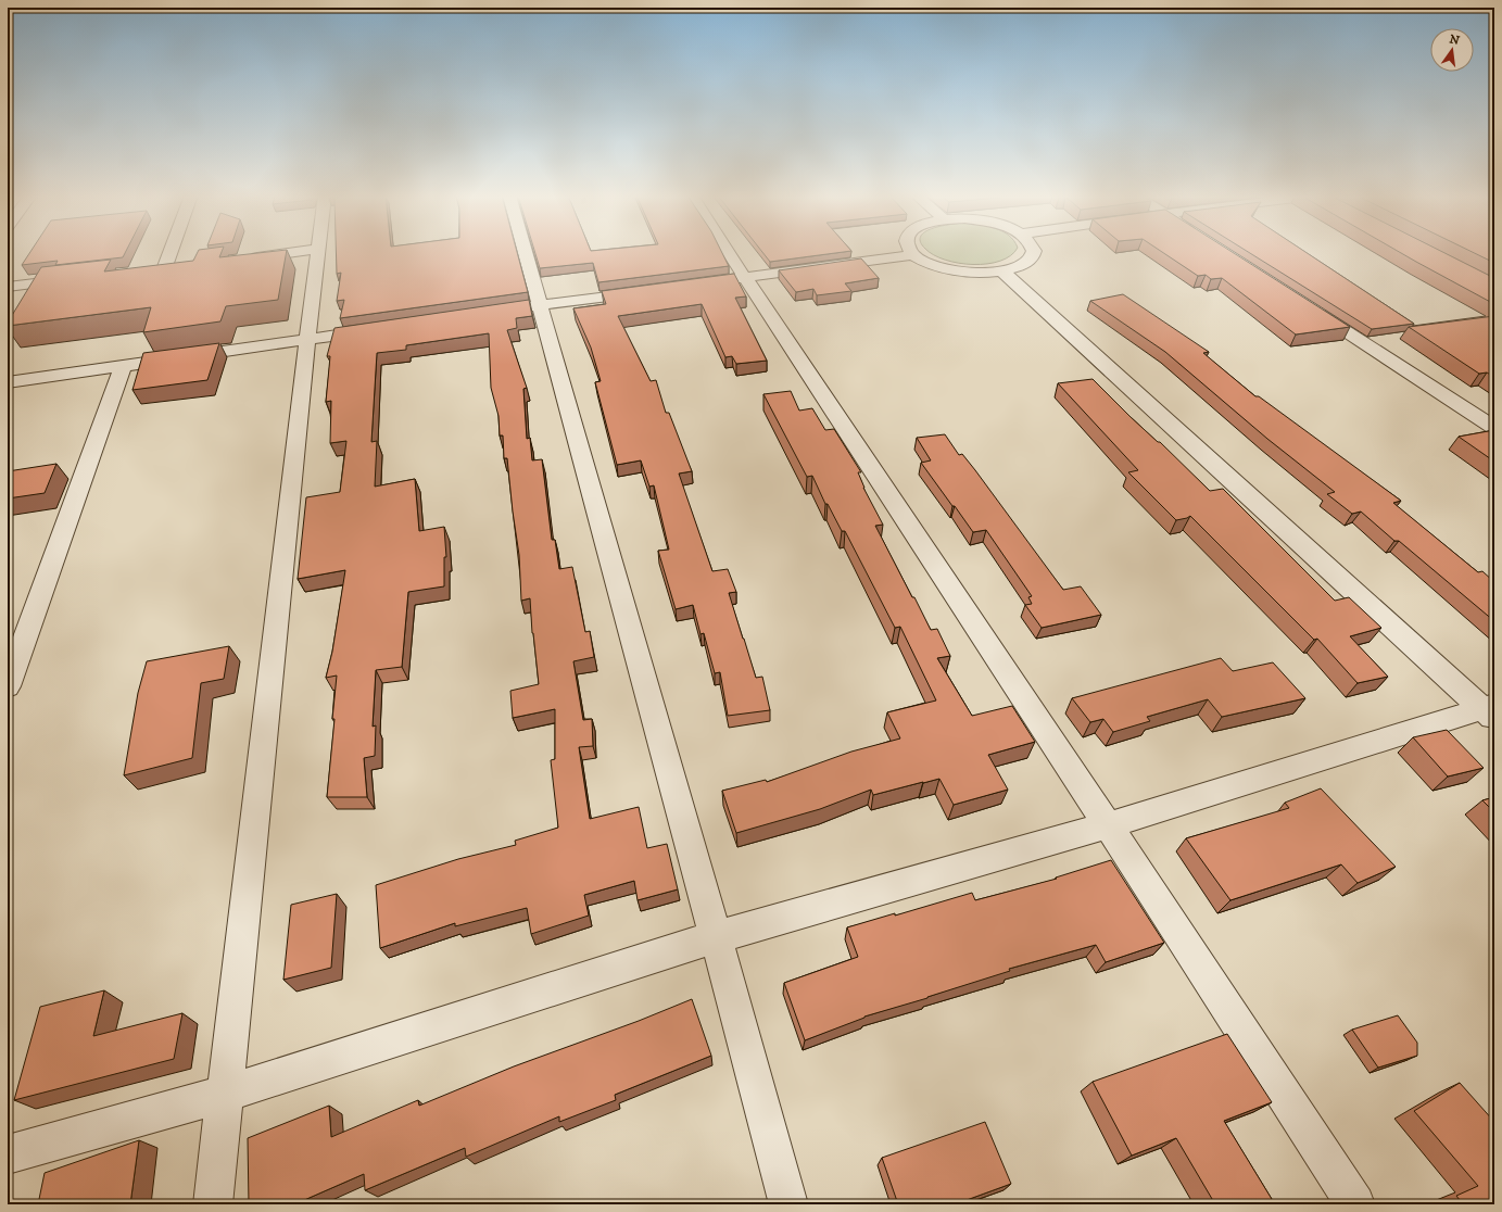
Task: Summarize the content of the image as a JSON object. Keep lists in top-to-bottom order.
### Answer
{
  "north": "top"
}
